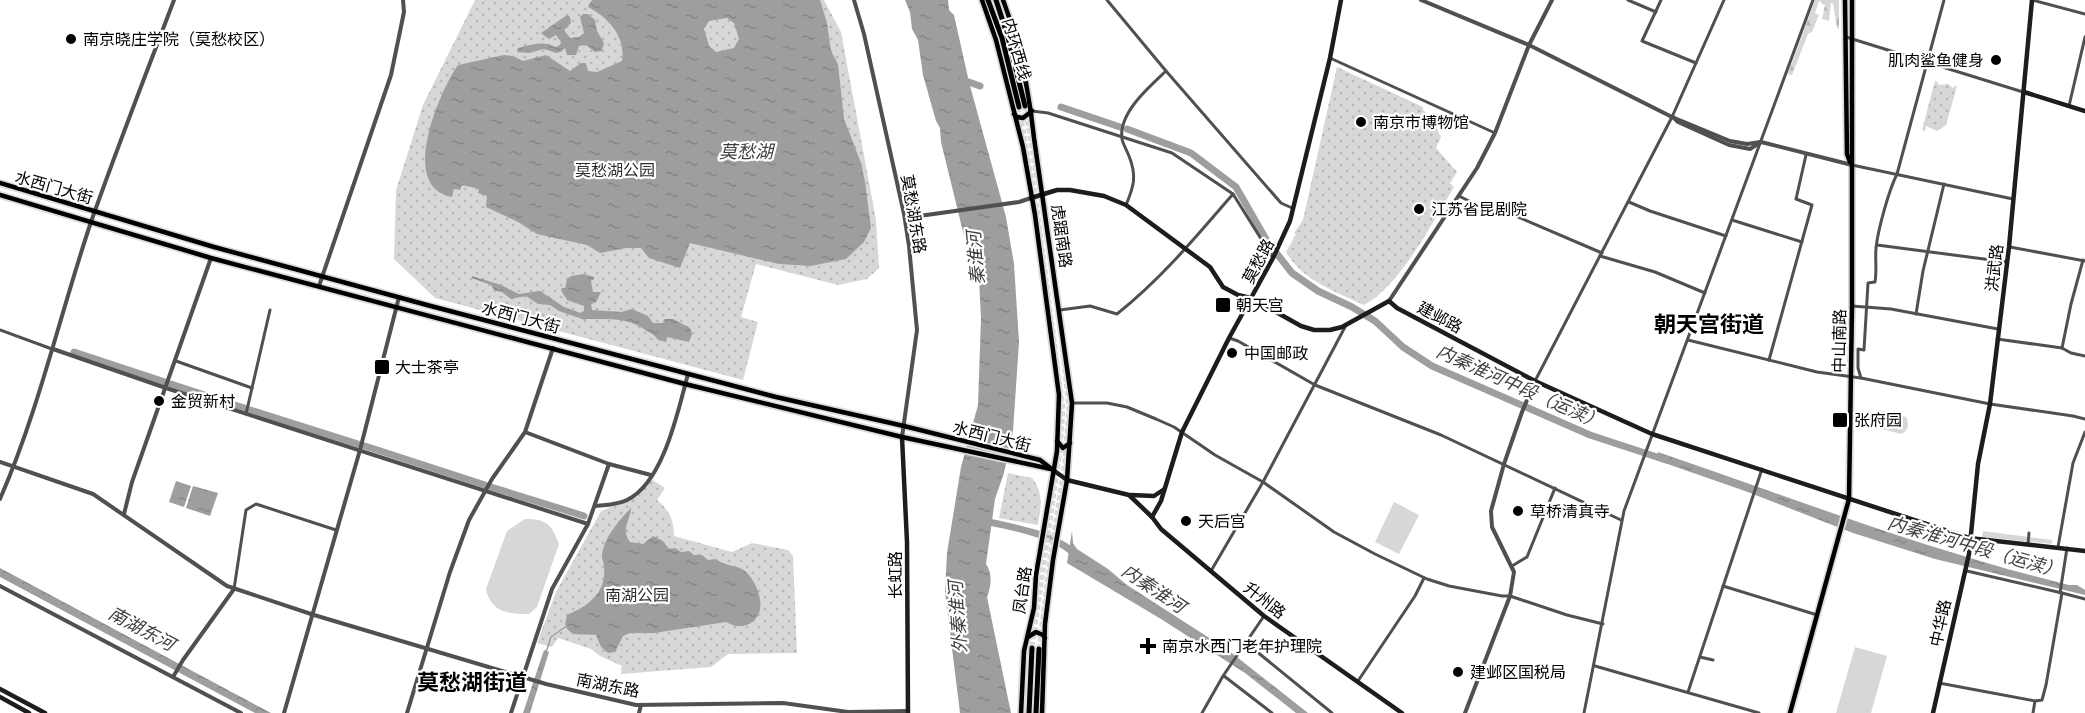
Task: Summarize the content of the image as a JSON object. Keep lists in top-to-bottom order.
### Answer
{
  "streets": {
    "highway": ["内环西线"],
    "main road": [
      "水西门大街",
      "虎踞南路",
      "莫愁路",
      "洪武路",
      "建邺路",
      "中山南路",
      "长虹路",
      "凤台路",
      "升州路",
      "中华路"
    ],
    "street": ["莫愁湖东路", "南湖东路"]
  },
  "crossings": [
    ["水西门大街", "莫愁湖东路"],
    ["水西门大街", "虎踞南路"],
    ["水西门大街", "长虹路"],
    ["水西门大街", "凤台路"],
    ["莫愁湖东路", "长虹路"],
    ["虎踞南路", "凤台路"],
    ["莫愁路", "升州路"],
    ["洪武路", "建邺路"],
    ["洪武路", "中华路"],
    ["建邺路", "中山南路"],
    ["建邺路", "中华路"],
    ["长虹路", "南湖东路"]
  ],
  "districts": ["朝天宫街道", "莫愁湖街道"],
  "water": [
    "莫愁湖",
    "秦淮河",
    "内秦淮河中段（运渎）",
    "内秦淮河",
    "外秦淮河",
    "南湖东河"
  ],
  "parks": ["莫愁湖公园", "南湖公园"],
  "places": {
    "other": [
      "南京晓庄学院（莫愁校区）",
      "肌肉鲨鱼健身",
      "南京市博物馆",
      "江苏省昆剧院",
      "中国邮政",
      "金贸新村",
      "草桥清真寺",
      "天后宫",
      "建邺区国税局"
    ],
    "transit": ["朝天宫", "大士茶亭", "张府园"],
    "health": ["南京水西门老年护理院"]
  }
}
